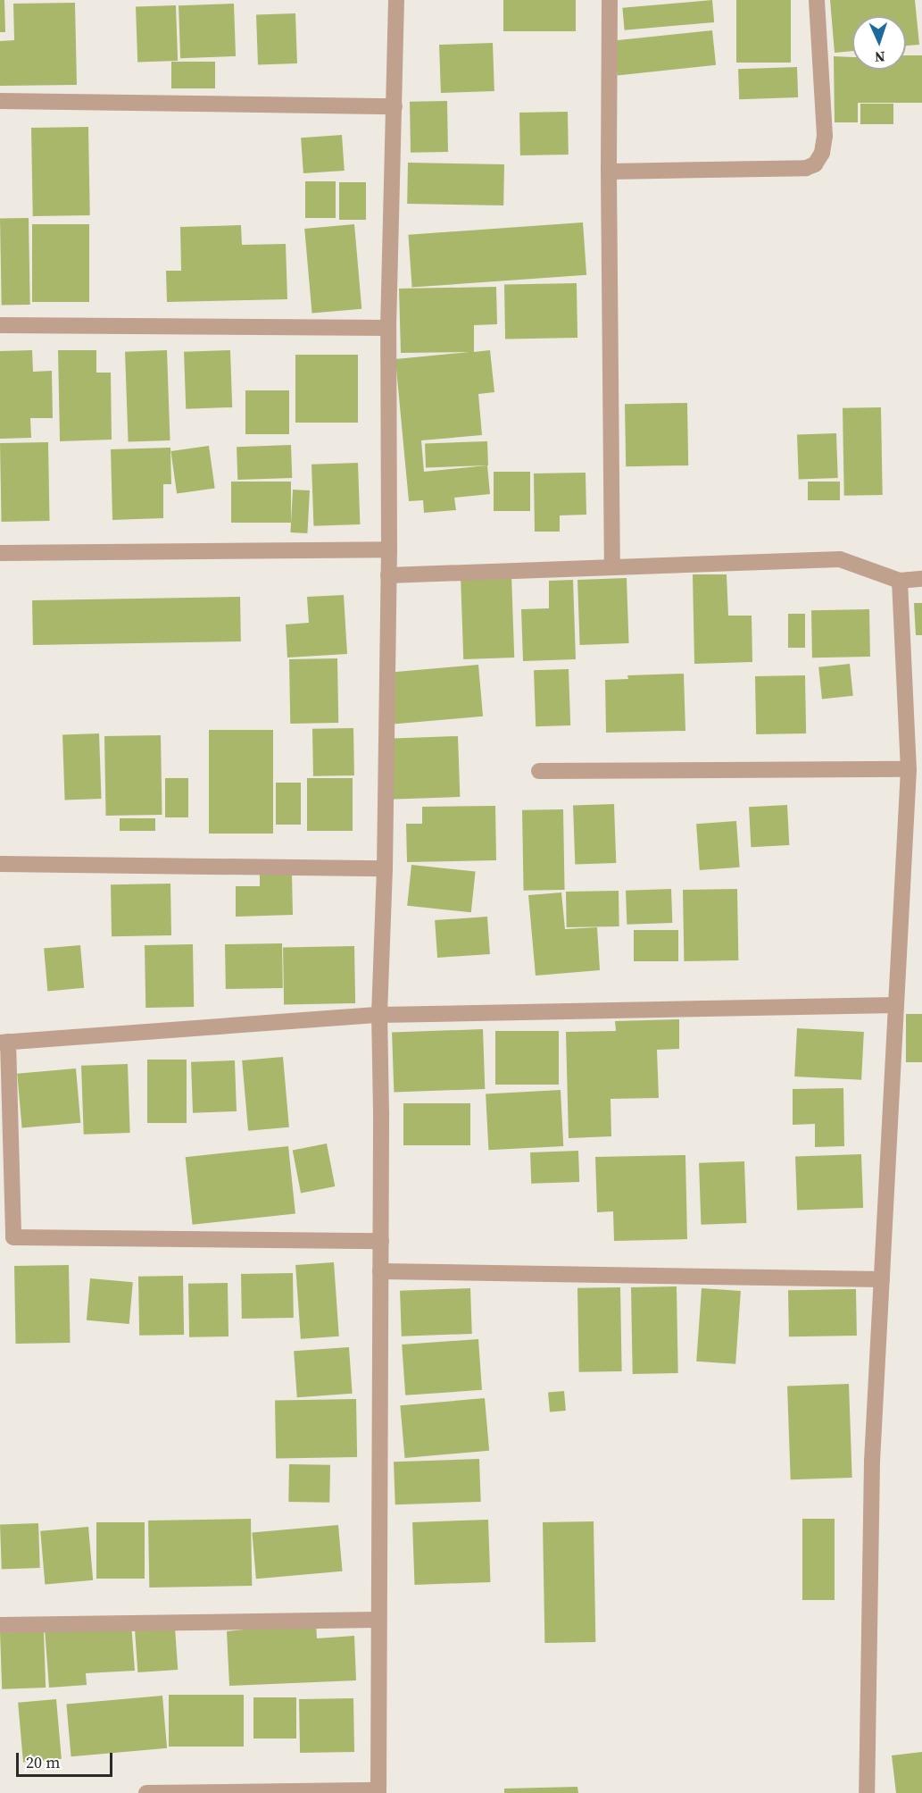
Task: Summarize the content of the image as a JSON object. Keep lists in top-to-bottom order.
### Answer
{
  "scale_bar": "20 m",
  "north": "bottom"
}
